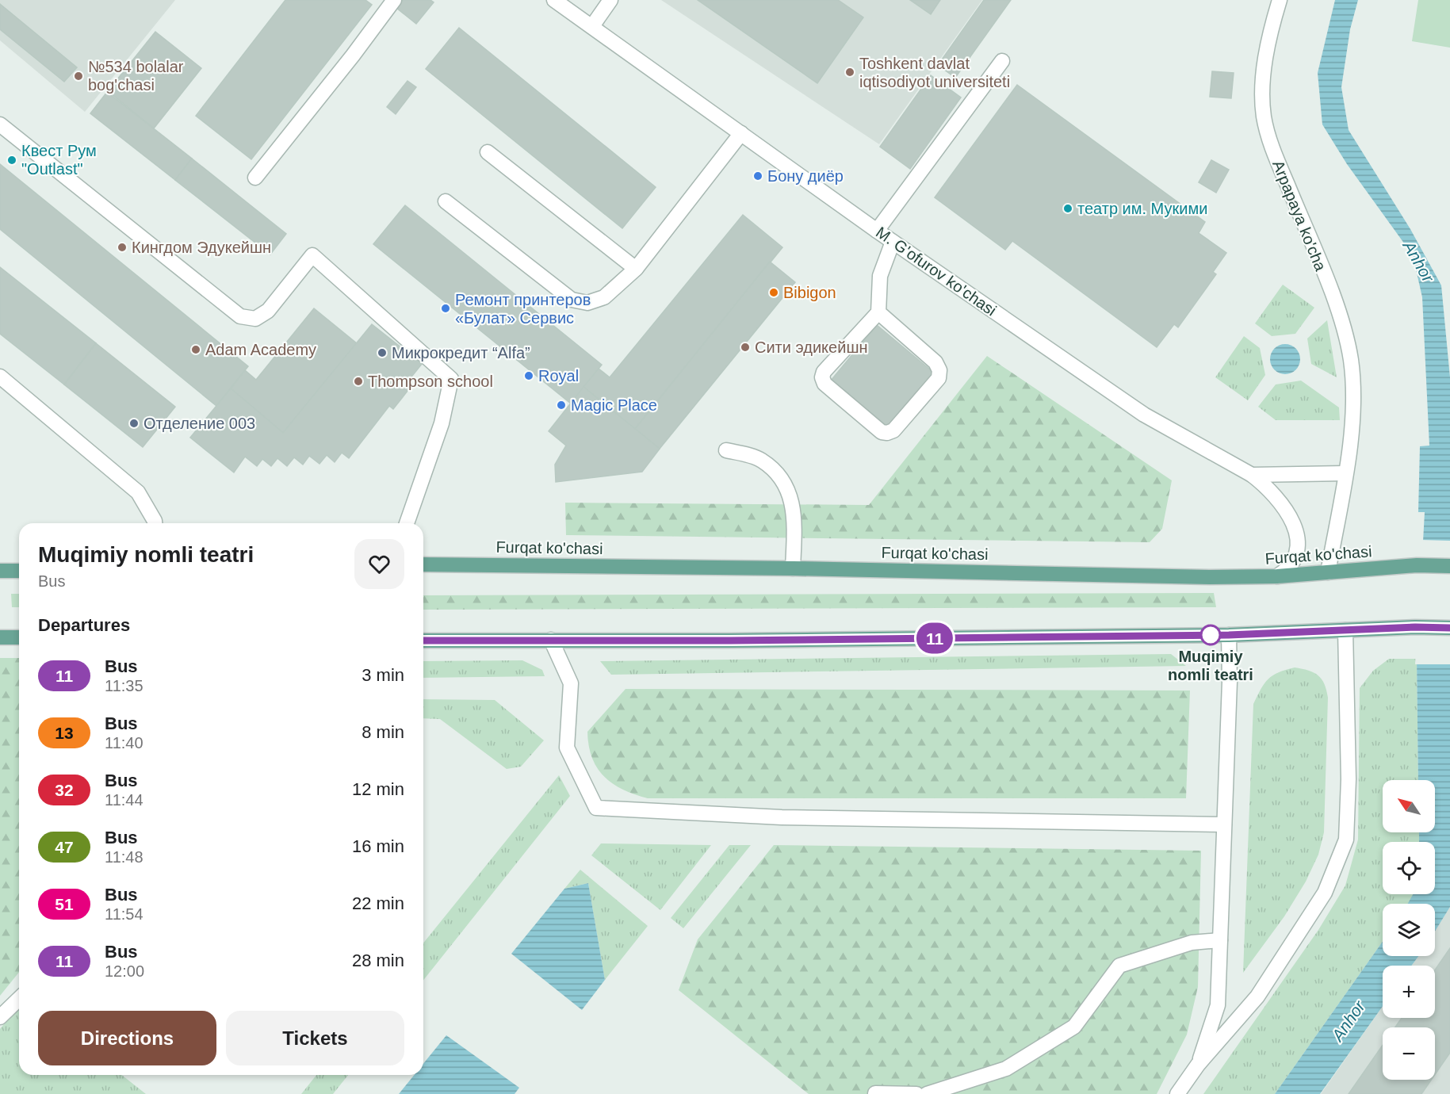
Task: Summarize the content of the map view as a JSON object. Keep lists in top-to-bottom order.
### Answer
{
  "streets": {
    "main road": ["Furqat ko'chasi"],
    "street": ["Arpapaya ko'cha", "M. G'ofurov ko'chasi"]
  },
  "crossings": [
    ["Arpapaya ko'cha", "Furqat ko'chasi"],
    ["M. G'ofurov ko'chasi", "Furqat ko'chasi"]
  ],
  "water": ["Anhor"],
  "places": [
    "Toshkent davlat iqtisodiyot universiteti",
    "№534 bolalar bog'chasi",
    "Квест Рум \"Outlast\"",
    "Бону диёр",
    "театр им. Мукими",
    "Кингдом Эдукейшн",
    "Bibigon",
    "Ремонт принтеров «Булат» Сервис",
    "Сити эдикейшн",
    "Adam Academy",
    "Микрокредит “Alfa”",
    "Royal",
    "Thompson school",
    "Magic Place",
    "Отделение 003",
    "Muqimiy nomli teatri"
  ],
  "lines": ["bus line 11"],
  "north": "top left",
  "page": {
    "on_map": "11",
    "heading": [
      ["Muqimiy nomli teatri", "Bus"],
      "Departures"
    ],
    "list": [
      {
        "mark": "11",
        "name": "Bus",
        "note": "11:35",
        "value": "3 min"
      },
      {
        "mark": "13",
        "name": "Bus",
        "note": "11:40",
        "value": "8 min"
      },
      {
        "mark": "32",
        "name": "Bus",
        "note": "11:44",
        "value": "12 min"
      },
      {
        "mark": "47",
        "name": "Bus",
        "note": "11:48",
        "value": "16 min"
      },
      {
        "mark": "51",
        "name": "Bus",
        "note": "11:54",
        "value": "22 min"
      },
      {
        "mark": "11",
        "name": "Bus",
        "note": "12:00",
        "value": "28 min"
      }
    ],
    "map_buttons": ["+", "−"],
    "buttons": ["Directions", "Tickets"]
  }
}
